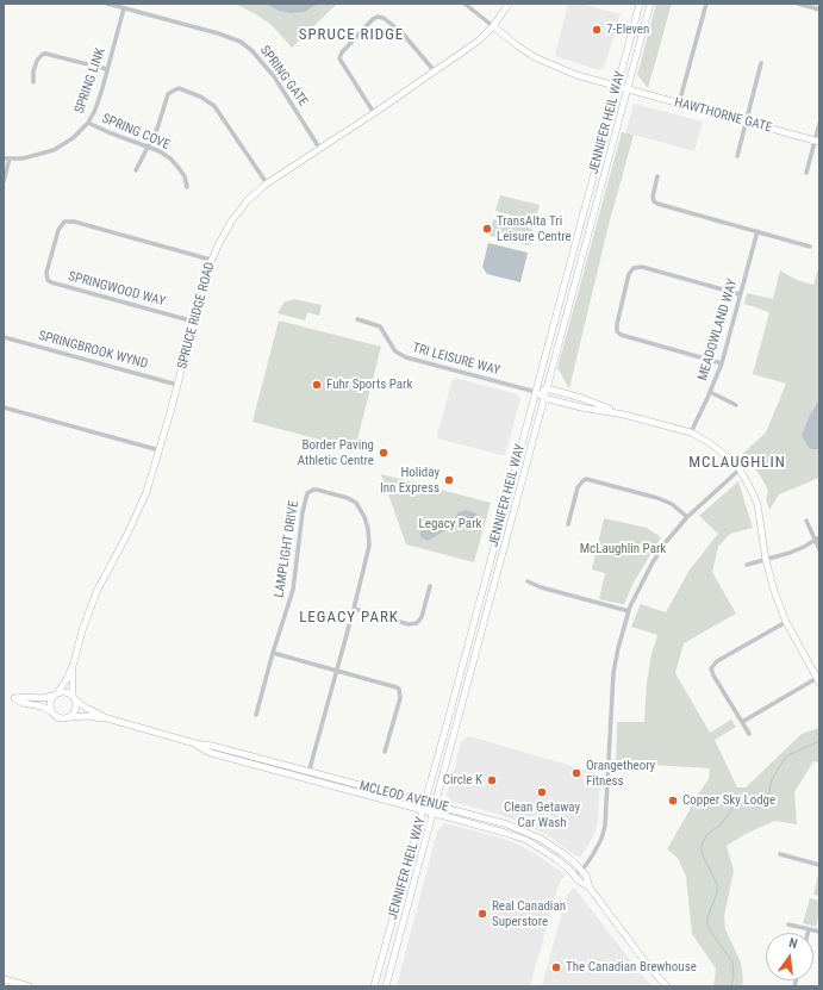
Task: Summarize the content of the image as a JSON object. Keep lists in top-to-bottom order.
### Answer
{
  "streets": {
    "street": [
      "SPRING GATE",
      "SPRING LINK",
      "HAWTHORNE GATE",
      "JENNIFER HEIL WAY",
      "SPRING COVE",
      "SPRINGWOOD WAY",
      "SPRUCE RIDGE ROAD",
      "MEADOWLAND WAY",
      "SPRINGBROOK WYND",
      "TRI LEISURE WAY",
      "LAMPLIGHT DRIVE",
      "MCLEOD AVENUE"
    ]
  },
  "crossings": [
    ["SPRING GATE", "SPRING LINK"],
    ["SPRING GATE", "SPRUCE RIDGE ROAD"],
    ["SPRING LINK", "SPRING COVE"],
    ["HAWTHORNE GATE", "JENNIFER HEIL WAY"],
    ["HAWTHORNE GATE", "SPRUCE RIDGE ROAD"],
    ["JENNIFER HEIL WAY", "TRI LEISURE WAY"],
    ["JENNIFER HEIL WAY", "MCLEOD AVENUE"],
    ["SPRINGWOOD WAY", "SPRUCE RIDGE ROAD"],
    ["SPRUCE RIDGE ROAD", "SPRINGBROOK WYND"],
    ["SPRUCE RIDGE ROAD", "MCLEOD AVENUE"],
    ["LAMPLIGHT DRIVE", "MCLEOD AVENUE"]
  ],
  "districts": ["SPRUCE RIDGE", "MCLAUGHLIN", "LEGACY PARK"],
  "parks": ["Legacy Park", "McLaughlin Park"],
  "places": [
    "7-Eleven",
    "TransAlta Tri Leisure Centre",
    "Fuhr Sports Park",
    "Border Paving Athletic Centre",
    "Holiday Inn Express",
    "Orangetheory Fitness",
    "Circle K",
    "Clean Getaway Car Wash",
    "Copper Sky Lodge",
    "Real Canadian Superstore",
    "The Canadian Brewhouse"
  ],
  "north": "top"
}
